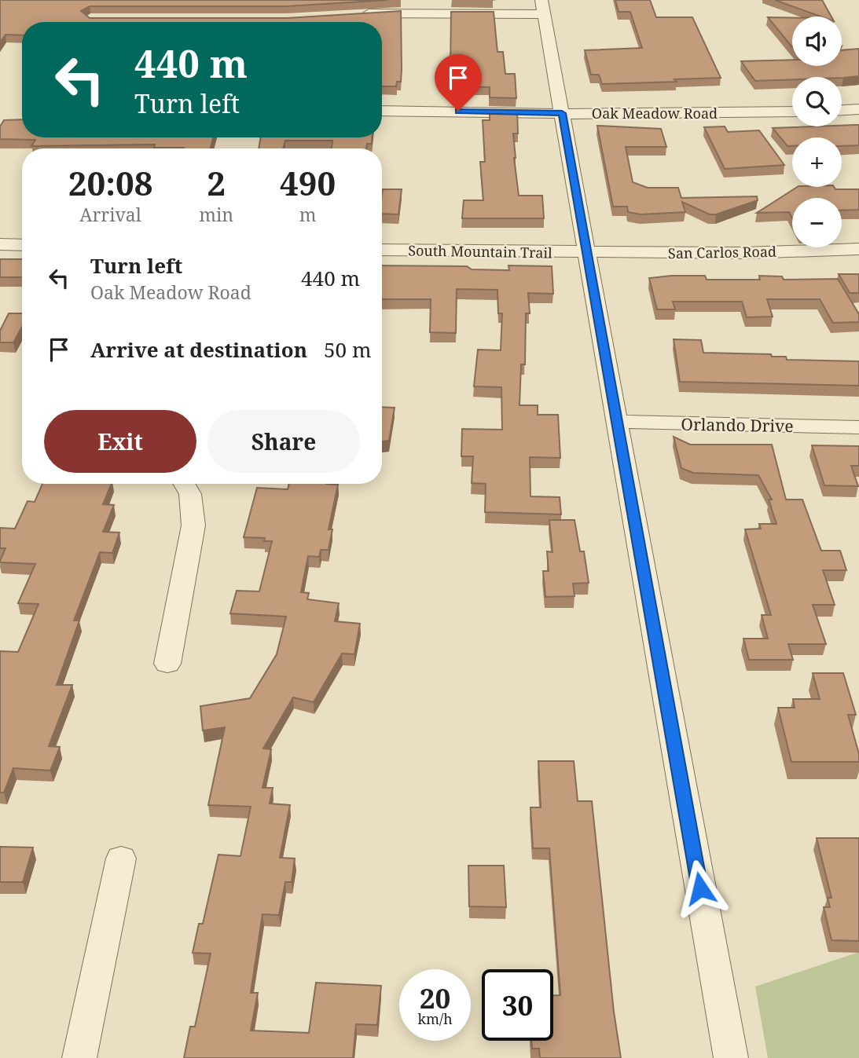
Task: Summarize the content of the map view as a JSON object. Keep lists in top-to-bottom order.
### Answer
{
  "streets": {
    "street": [
      "Oak Meadow Road",
      "South Mountain Trail",
      "San Carlos Road",
      "Orlando Drive"
    ]
  },
  "crossings": [
    ["South Mountain Trail", "San Carlos Road"]
  ],
  "page": {
    "map_buttons": ["+", "−"],
    "turn": ["440 m", "Turn left"],
    "eta": [
      "20:08",
      "Arrival",
      "2",
      "min",
      "490",
      "m"
    ],
    "list": [
      {
        "name": "Turn left",
        "note": "Oak Meadow Road",
        "value": "440 m"
      },
      {
        "name": "Arrive at destination",
        "value": "50 m"
      }
    ],
    "buttons": ["Exit", "Share"],
    "speed": "20 km/h",
    "limit": "30"
  }
}
